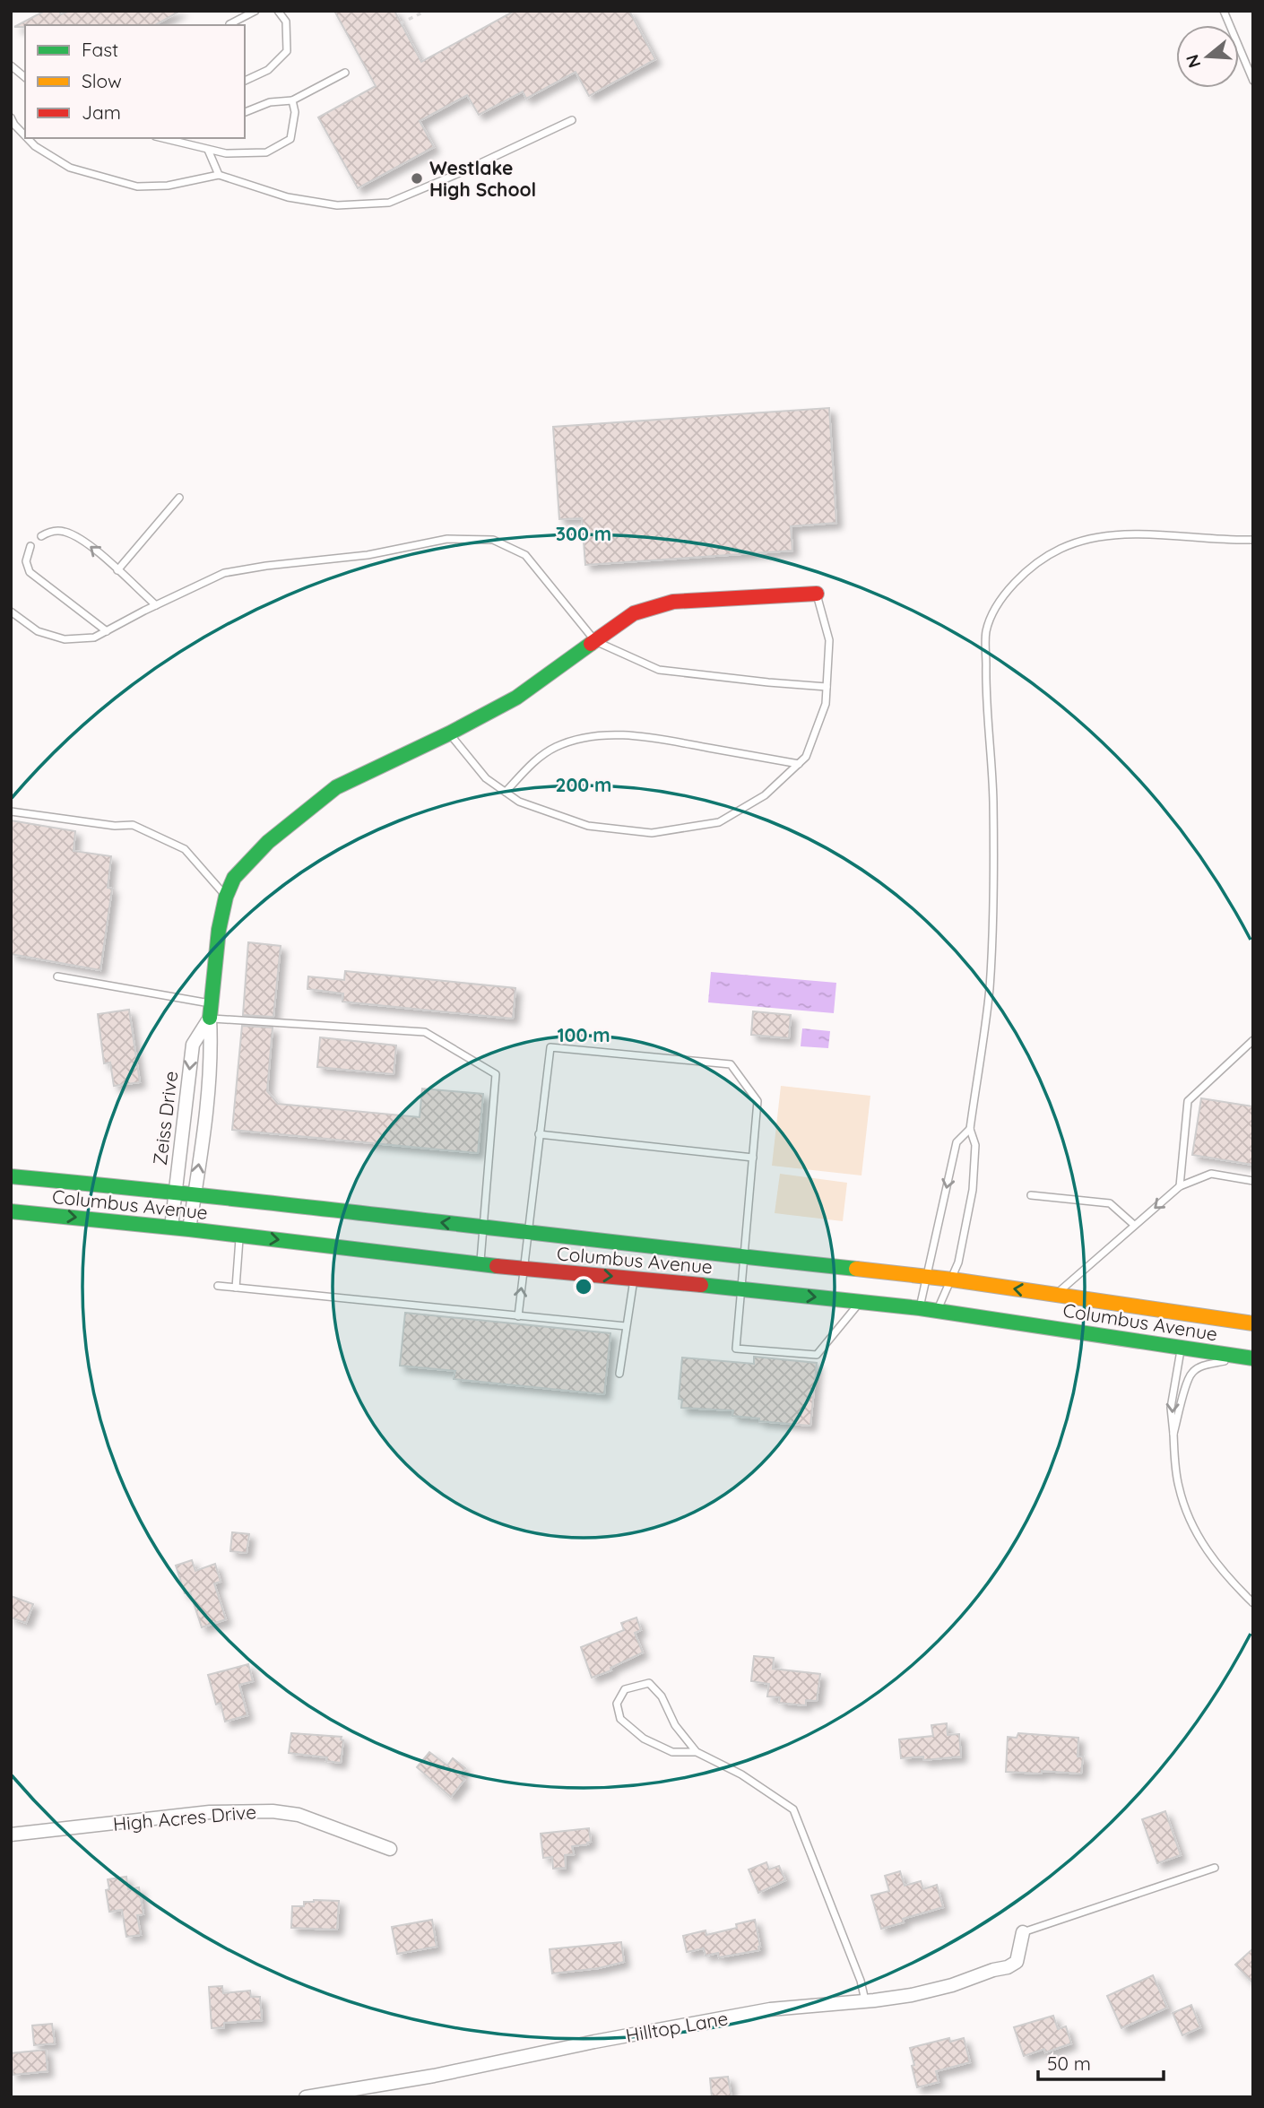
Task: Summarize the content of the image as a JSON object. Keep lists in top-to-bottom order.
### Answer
{
  "streets": {
    "street": [
      "Zeiss Drive",
      "Columbus Avenue",
      "High Acres Drive",
      "Hilltop Lane"
    ]
  },
  "crossings": [
    ["Zeiss Drive", "Columbus Avenue"]
  ],
  "places": ["Westlake High School"],
  "legend": ["Fast", "Slow", "Jam"],
  "scale_bar": "50 m",
  "north": "left",
  "rings": ["300 m", "200 m", "100 m"]
}
